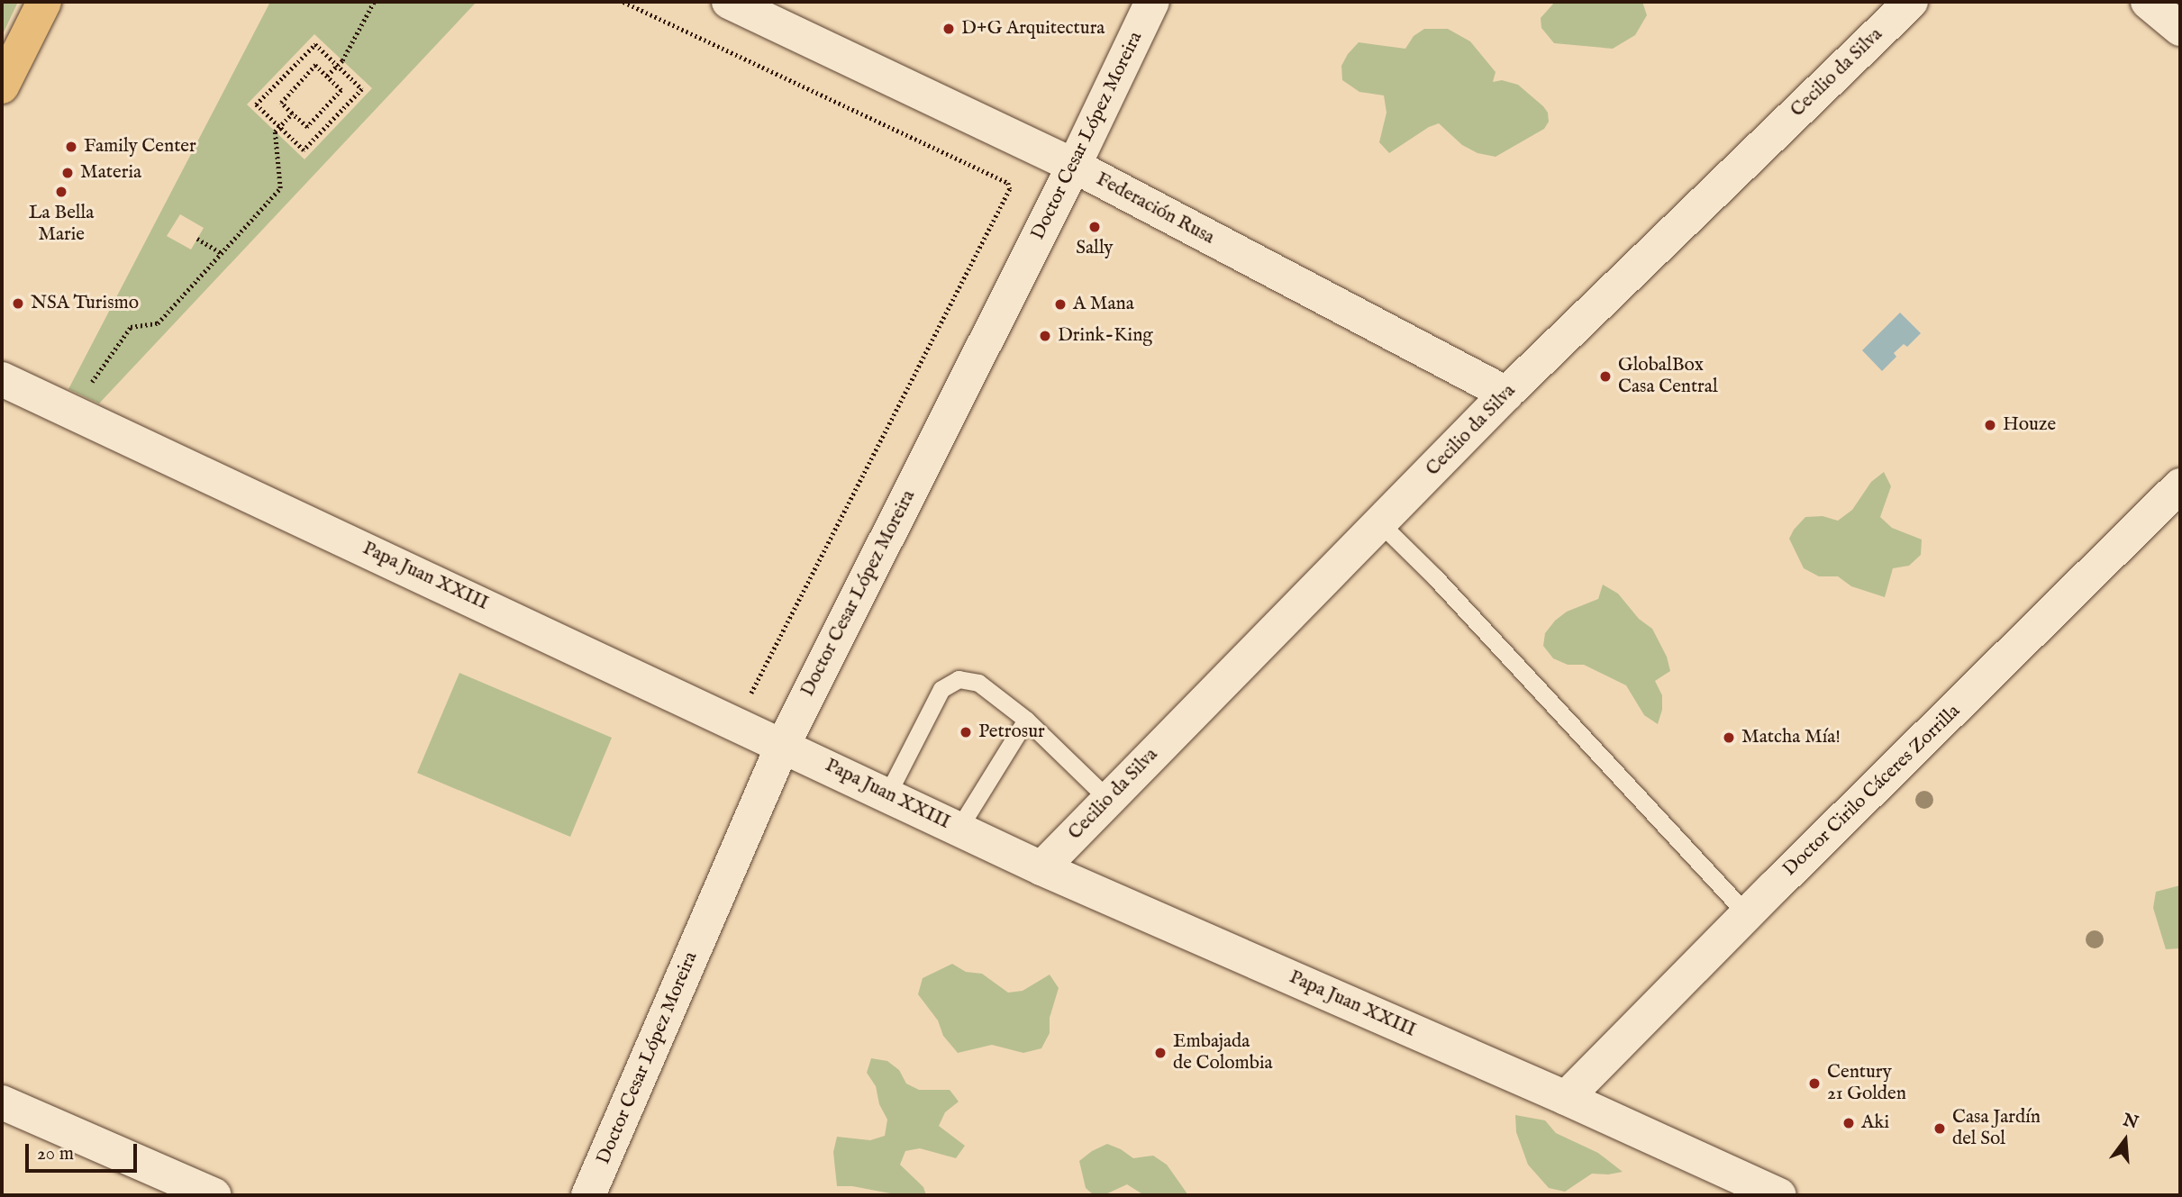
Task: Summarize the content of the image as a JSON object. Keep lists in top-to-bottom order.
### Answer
{
  "streets": {
    "street": [
      "Cecilio da Silva",
      "Doctor Cesar López Moreira",
      "Federación Rusa",
      "Papa Juan XXIII",
      "Doctor Cirilo Cáceres Zorrilla"
    ]
  },
  "crossings": [
    ["Cecilio da Silva", "Federación Rusa"],
    ["Cecilio da Silva", "Papa Juan XXIII"],
    ["Doctor Cesar López Moreira", "Federación Rusa"],
    ["Doctor Cesar López Moreira", "Papa Juan XXIII"],
    ["Papa Juan XXIII", "Doctor Cirilo Cáceres Zorrilla"]
  ],
  "places": [
    "D+G Arquitectura",
    "Family Center",
    "Materia",
    "La Bella Marie",
    "Sally",
    "NSA Turismo",
    "A Mana",
    "Drink-King",
    "GlobalBox Casa Central",
    "Houze",
    "Petrosur",
    "Matcha Mía!",
    "Embajada de Colombia",
    "Century 21 Golden",
    "Aki",
    "Casa Jardín del Sol"
  ],
  "scale_bar": "20 m",
  "north": "top"
}
